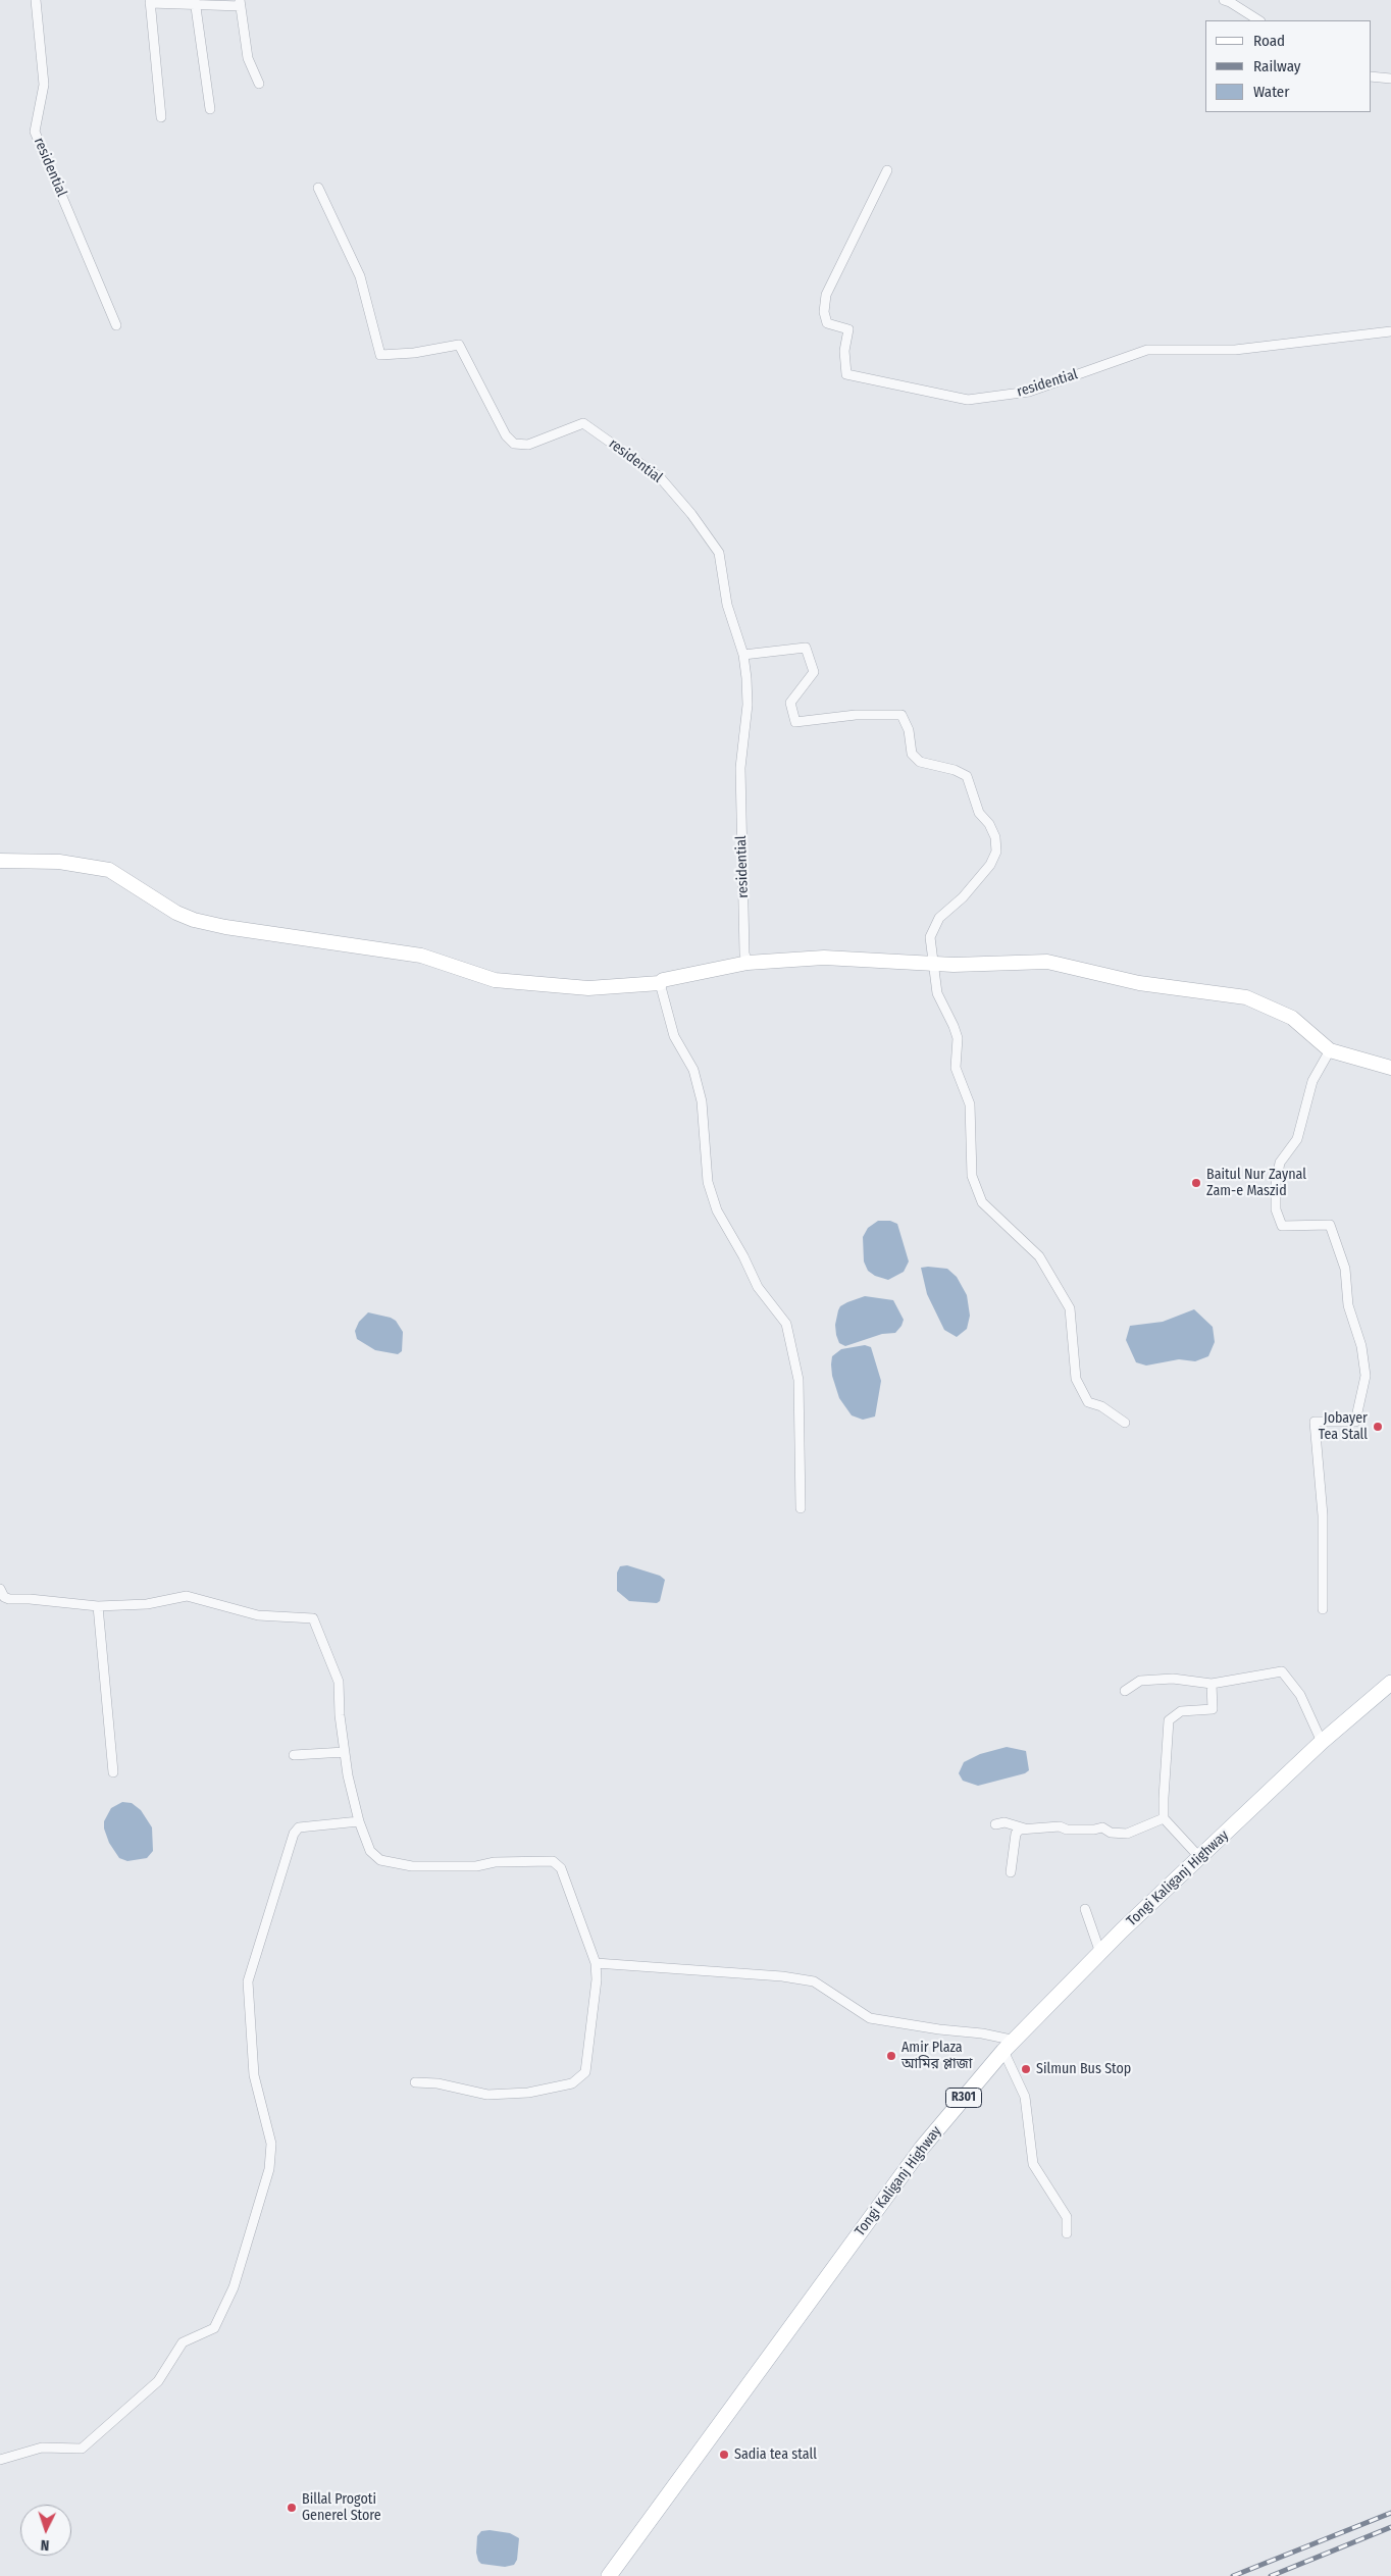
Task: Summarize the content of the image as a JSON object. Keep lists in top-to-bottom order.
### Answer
{
  "streets": {
    "main road": ["Tongi Kaliganj Highway", "R301"],
    "street": ["residential"]
  },
  "places": [
    "Baitul Nur Zaynal Zam-e Maszid",
    "Jobayer Tea Stall",
    "Amir Plaza আমির প্লাজা",
    "Silmun Bus Stop",
    "Sadia tea stall",
    "Billal Progoti Generel Store"
  ],
  "legend": ["Road", "Railway", "Water"],
  "north": "bottom"
}
